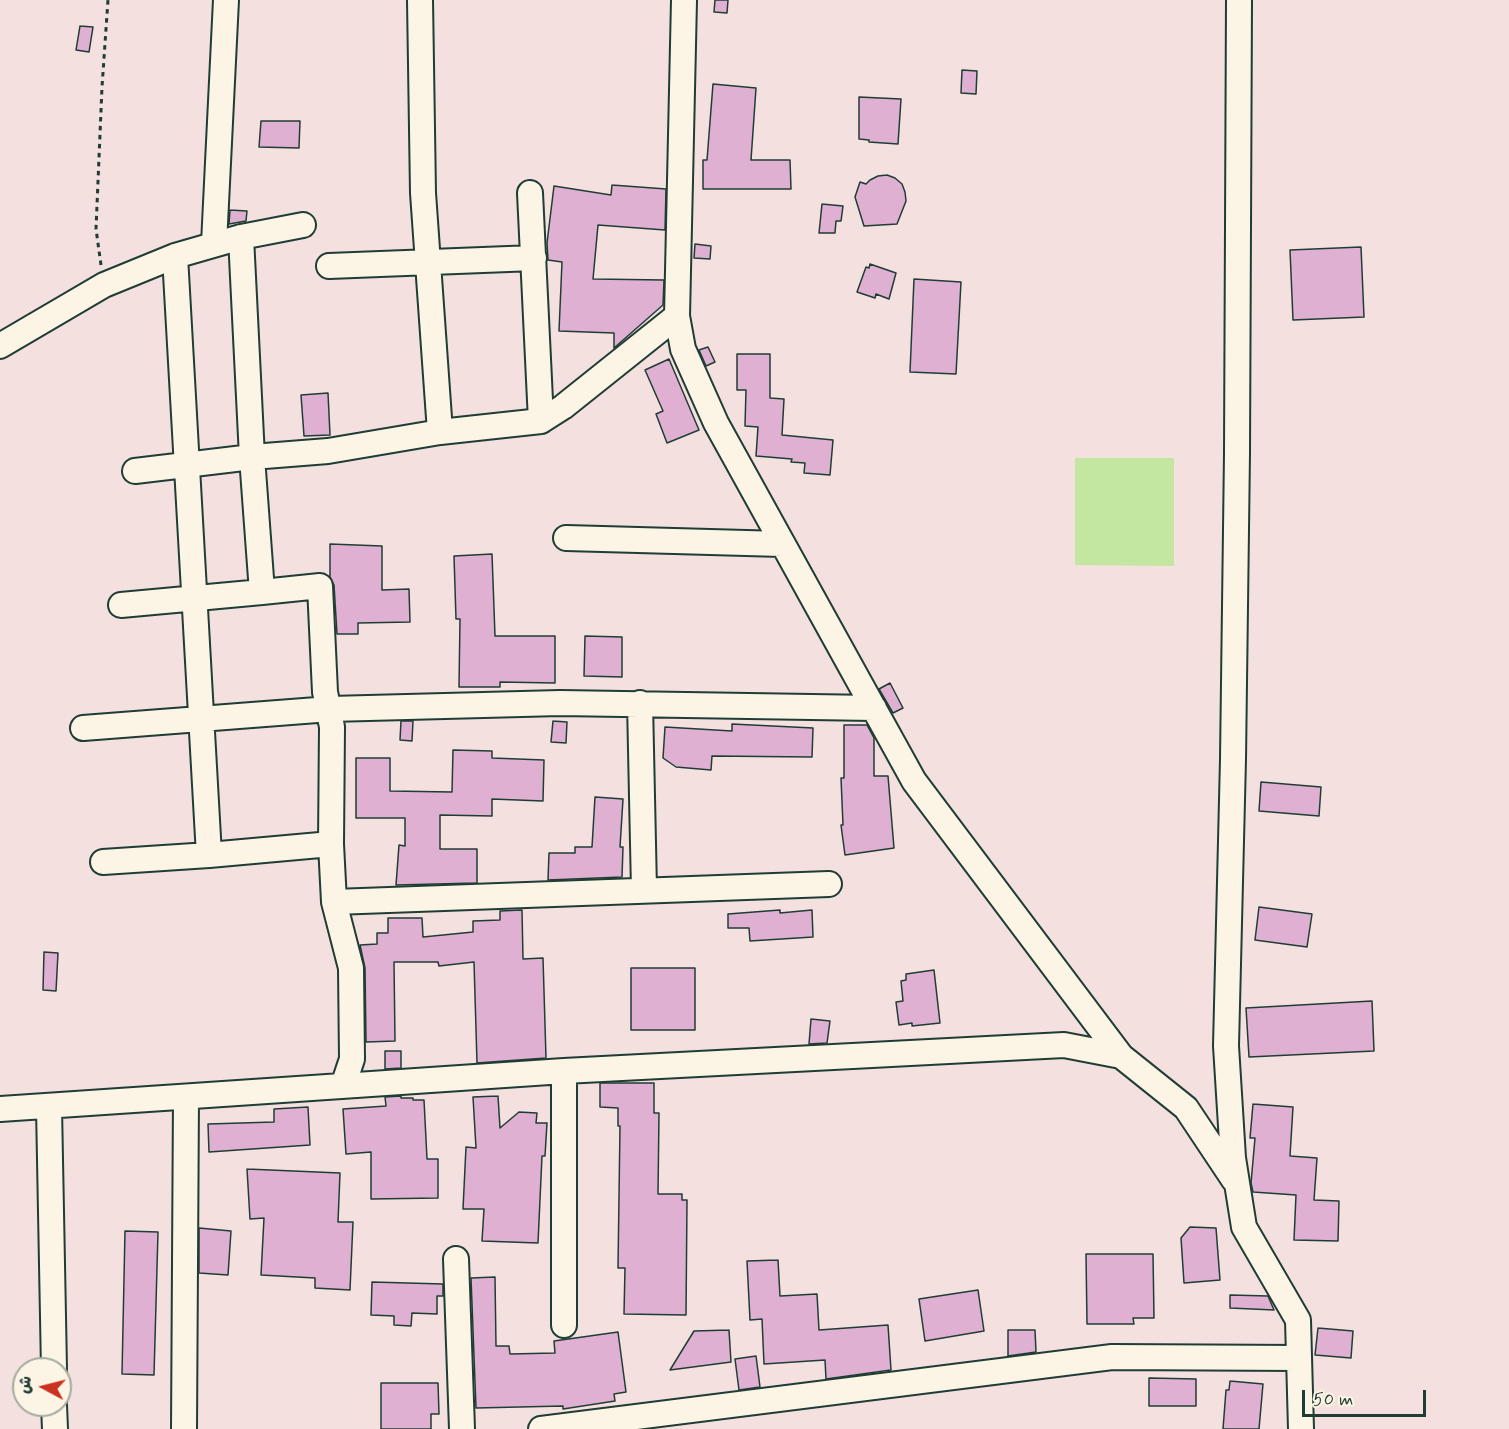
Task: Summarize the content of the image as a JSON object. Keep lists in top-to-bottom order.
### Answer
{
  "scale_bar": "50 m",
  "north": "left"
}
